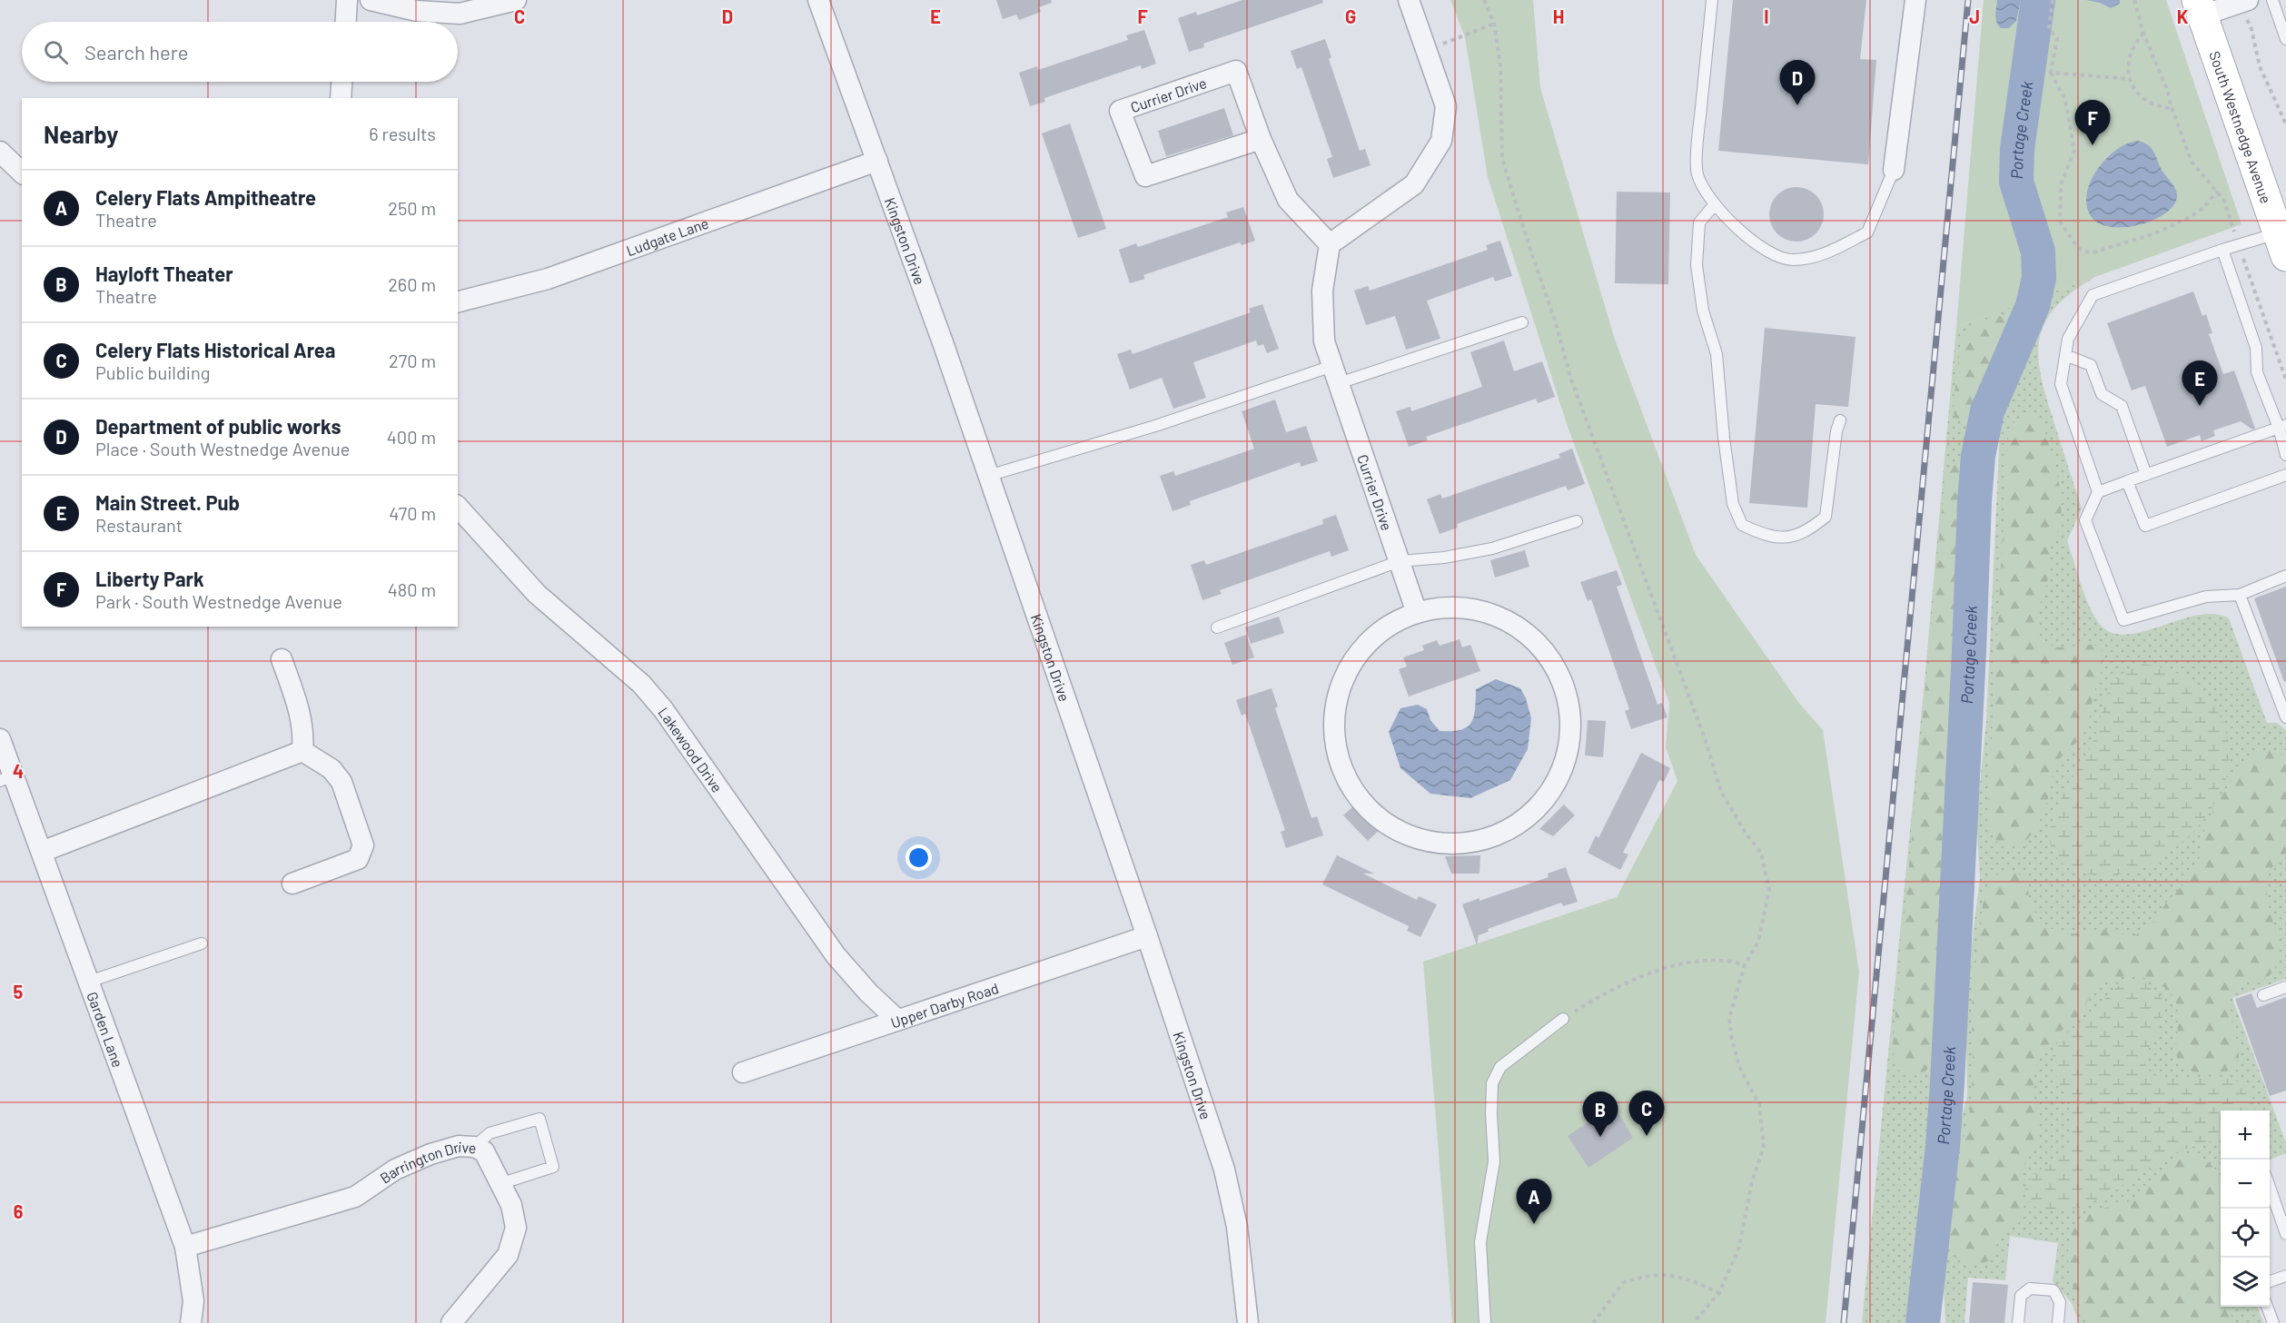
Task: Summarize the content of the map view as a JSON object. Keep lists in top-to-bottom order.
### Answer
{
  "streets": {
    "main road": ["South Westnedge Avenue"],
    "street": [
      "Currier Drive",
      "Ludgate Lane",
      "Kingston Drive",
      "Lakewood Drive",
      "Upper Darby Road",
      "Garden Lane",
      "Barrington Drive"
    ]
  },
  "crossings": [
    ["Ludgate Lane", "Kingston Drive"],
    ["Kingston Drive", "Upper Darby Road"],
    ["Lakewood Drive", "Upper Darby Road"],
    ["Garden Lane", "Barrington Drive"]
  ],
  "water": ["Portage Creek"],
  "page": {
    "search": "Search here",
    "pins": [
      "D",
      "F",
      "E",
      "C",
      "B",
      "A"
    ],
    "heading": ["Nearby", "6 results"],
    "list": [
      {
        "mark": "A",
        "name": "Celery Flats Ampitheatre",
        "note": "Theatre",
        "value": "250 m"
      },
      {
        "mark": "B",
        "name": "Hayloft Theater",
        "note": "Theatre",
        "value": "260 m"
      },
      {
        "mark": "C",
        "name": "Celery Flats Historical Area",
        "note": "Public building",
        "value": "270 m"
      },
      {
        "mark": "D",
        "name": "Department of public works",
        "note": "Place · South Westnedge Avenue",
        "value": "400 m"
      },
      {
        "mark": "E",
        "name": "Main Street. Pub",
        "note": "Restaurant",
        "value": "470 m"
      },
      {
        "mark": "F",
        "name": "Liberty Park",
        "note": "Park · South Westnedge Avenue",
        "value": "480 m"
      }
    ],
    "map_buttons": ["+", "−"]
  },
  "grid": {
    "columns": [
      "C",
      "D",
      "E",
      "F",
      "G",
      "H",
      "I",
      "J",
      "K"
    ],
    "rows": ["4", "5", "6"]
  }
}
